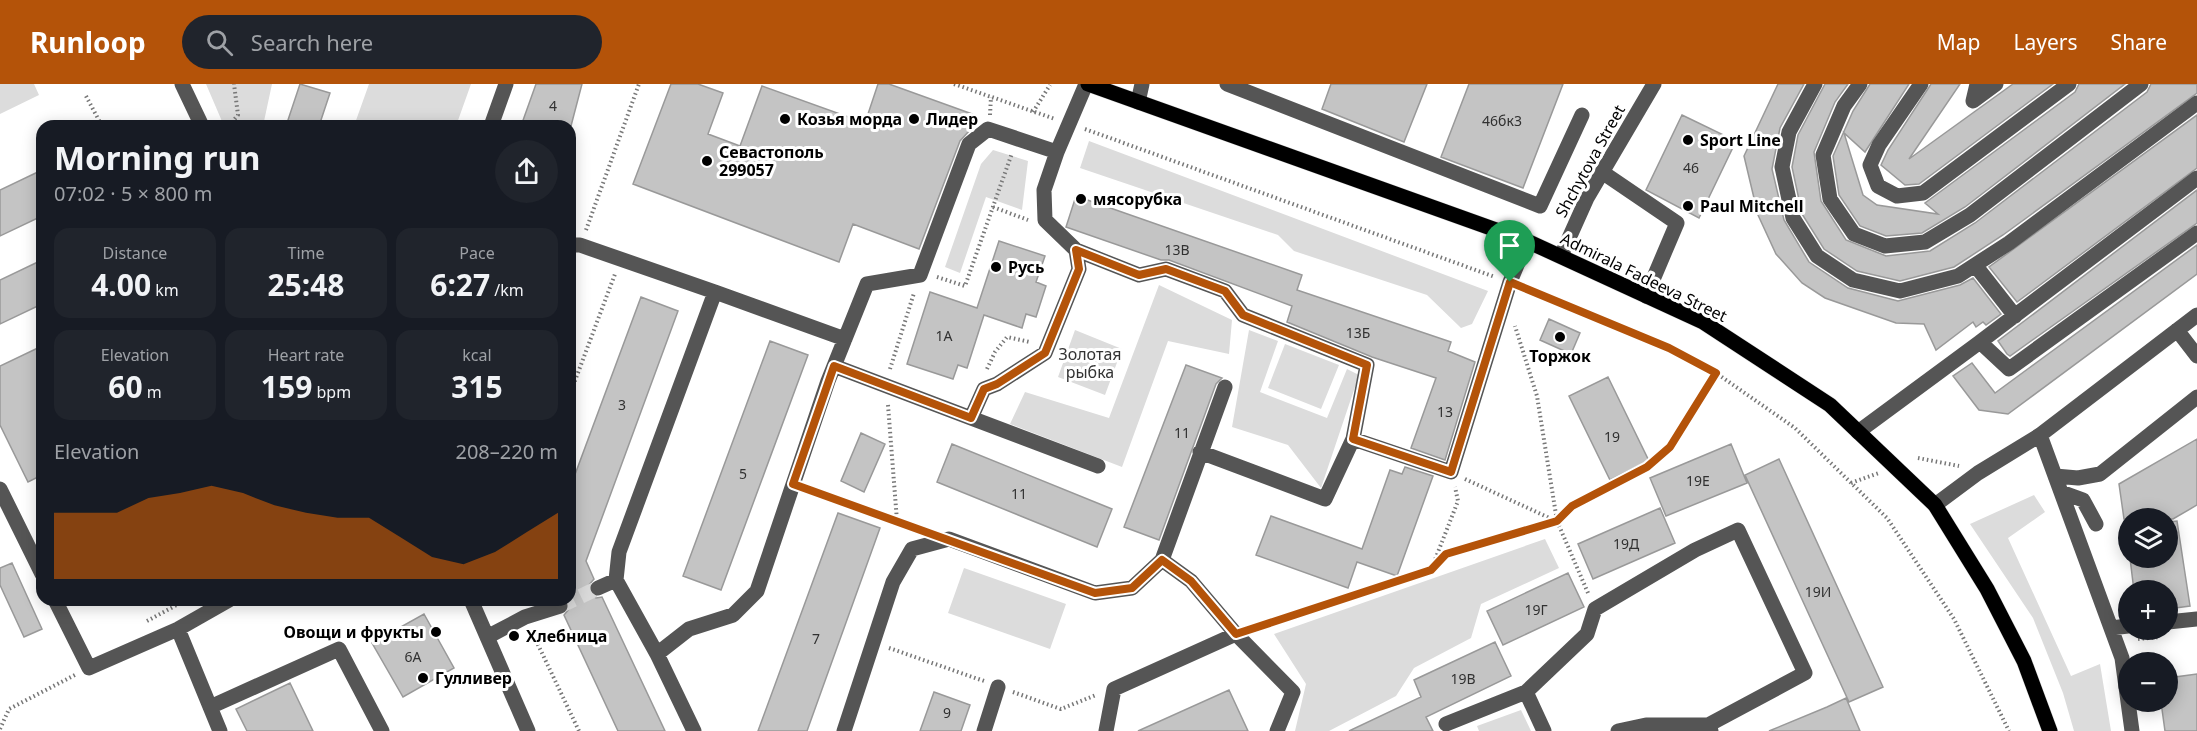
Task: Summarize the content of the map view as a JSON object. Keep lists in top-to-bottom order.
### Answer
{
  "streets": {
    "main road": ["Admirala Fadeeva Street"],
    "street": ["Shchytova Street"]
  },
  "crossings": [
    ["Shchytova Street", "Admirala Fadeeva Street"]
  ],
  "parks": ["Золотая рыбка"],
  "places": [
    "Козья морда",
    "Лидер",
    "Sport Line",
    "Севастополь 299057",
    "мясорубка",
    "Paul Mitchell",
    "Русь",
    "Торжок",
    "Овощи и фрукты",
    "Хлебница",
    "Гулливер"
  ],
  "house_numbers": [
    "4",
    "46бк3",
    "46",
    "13В",
    "13Б",
    "1А",
    "3",
    "13",
    "11",
    "19",
    "5",
    "19Е",
    "11",
    "19Д",
    "19И",
    "19Г",
    "7",
    "6А",
    "19В",
    "9"
  ],
  "page": {
    "header": "Runloop",
    "search": "Search here",
    "nav": ["Map", "Layers", "Share"],
    "heading": ["Morning run", "07:02 · 5 × 800 m"],
    "stats": [
      ["Distance", "4.00 km"],
      ["Time", "25:48"],
      ["Pace", "6:27 /km"],
      ["Elevation", "60 m"],
      ["Heart rate", "159 bpm"],
      ["kcal", "315"]
    ],
    "chart": ["Elevation", "208–220 m"],
    "map_buttons": ["+", "−"]
  }
}
